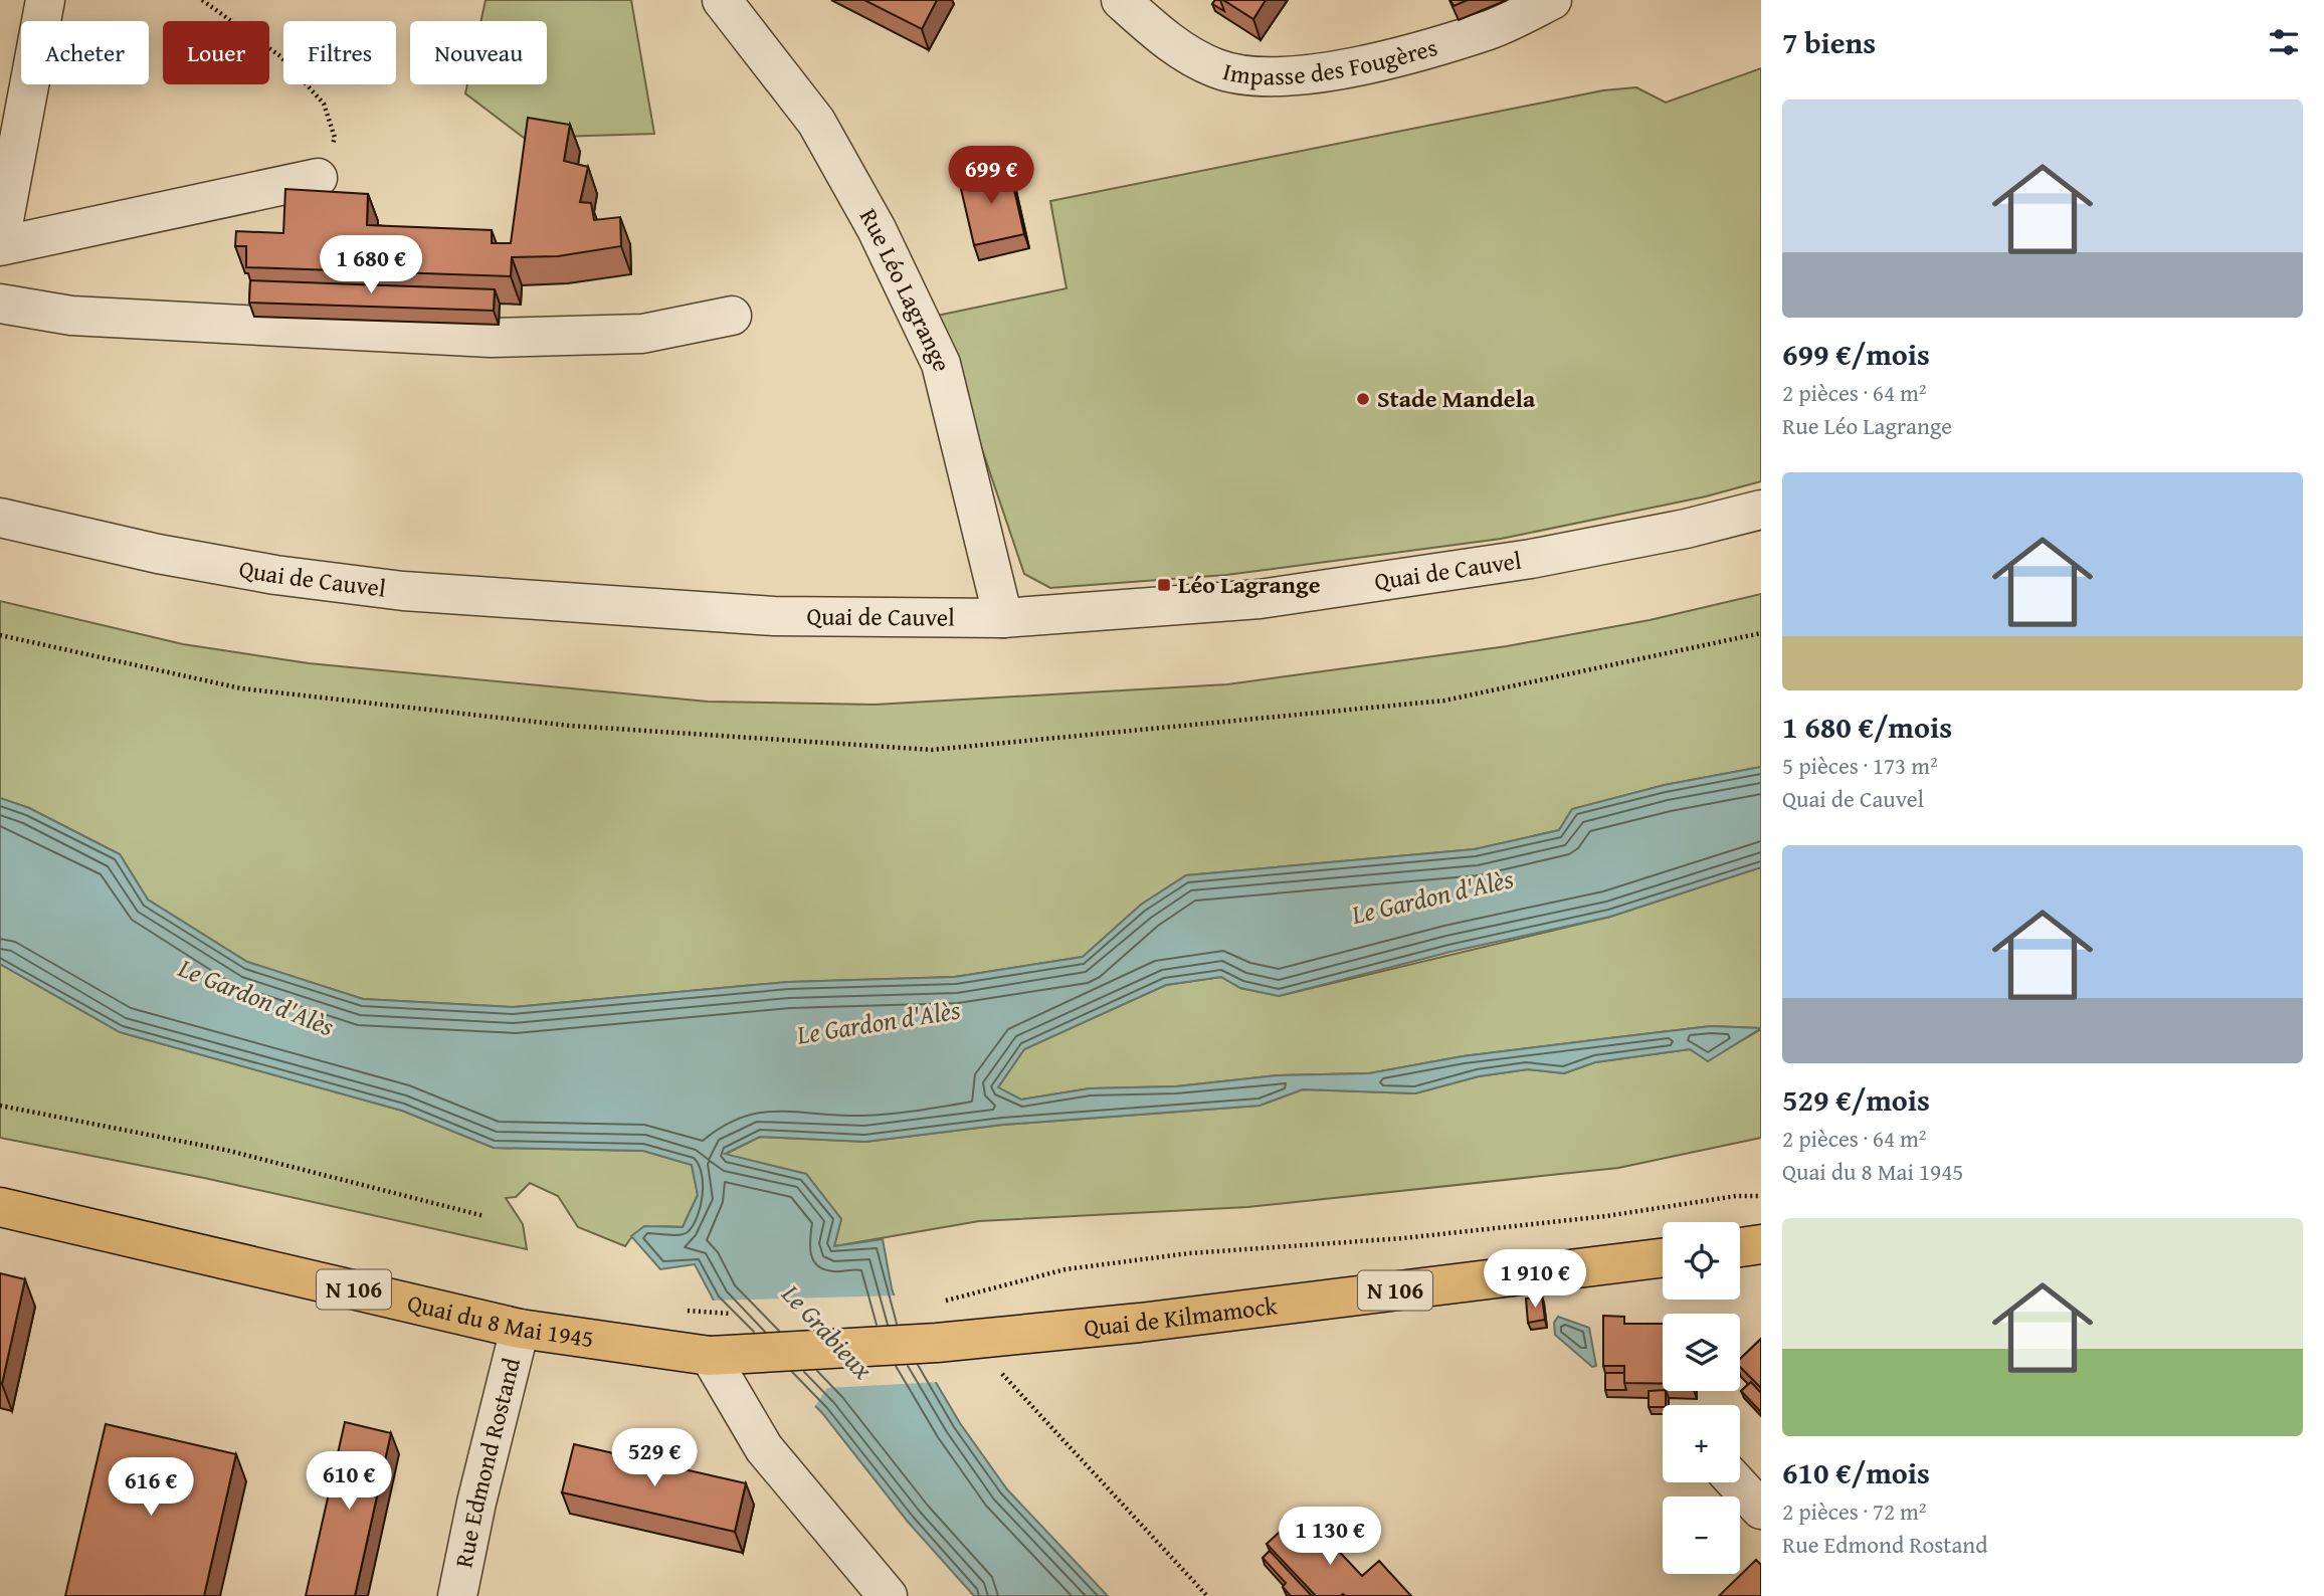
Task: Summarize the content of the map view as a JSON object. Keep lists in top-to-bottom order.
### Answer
{
  "streets": {
    "main road": ["N 106", "Quai de Kilmamock", "Quai du 8 Mai 1945"],
    "street": [
      "Impasse des Fougères",
      "Rue Léo Lagrange",
      "Quai de Cauvel",
      "Rue Edmond Rostand"
    ]
  },
  "crossings": [
    ["Rue Léo Lagrange", "Quai de Cauvel"],
    ["Quai de Kilmamock", "Quai du 8 Mai 1945"],
    ["Quai du 8 Mai 1945", "Rue Edmond Rostand"]
  ],
  "water": ["Le Gardon d'Alès", "Le Grabieux"],
  "places": {
    "other": ["Stade Mandela"],
    "transit": ["Léo Lagrange"]
  },
  "page": {
    "heading": "7 biens",
    "chip": [
      "Acheter",
      "Louer",
      "Filtres",
      "Nouveau"
    ],
    "list": [
      {
        "name": "699 €/mois",
        "note": "2 pièces · 64 m² · Rue Léo Lagrange"
      },
      {
        "name": "1 680 €/mois",
        "note": "5 pièces · 173 m² · Quai de Cauvel"
      },
      {
        "name": "529 €/mois",
        "note": "2 pièces · 64 m² · Quai du 8 Mai 1945"
      },
      {
        "name": "610 €/mois",
        "note": "2 pièces · 72 m² · Rue Edmond Rostand"
      }
    ],
    "price": [
      "699 €",
      "1 680 €",
      "1 910 €",
      "529 €",
      "610 €",
      "616 €",
      "1 130 €"
    ],
    "map_buttons": ["+", "−"]
  }
}
